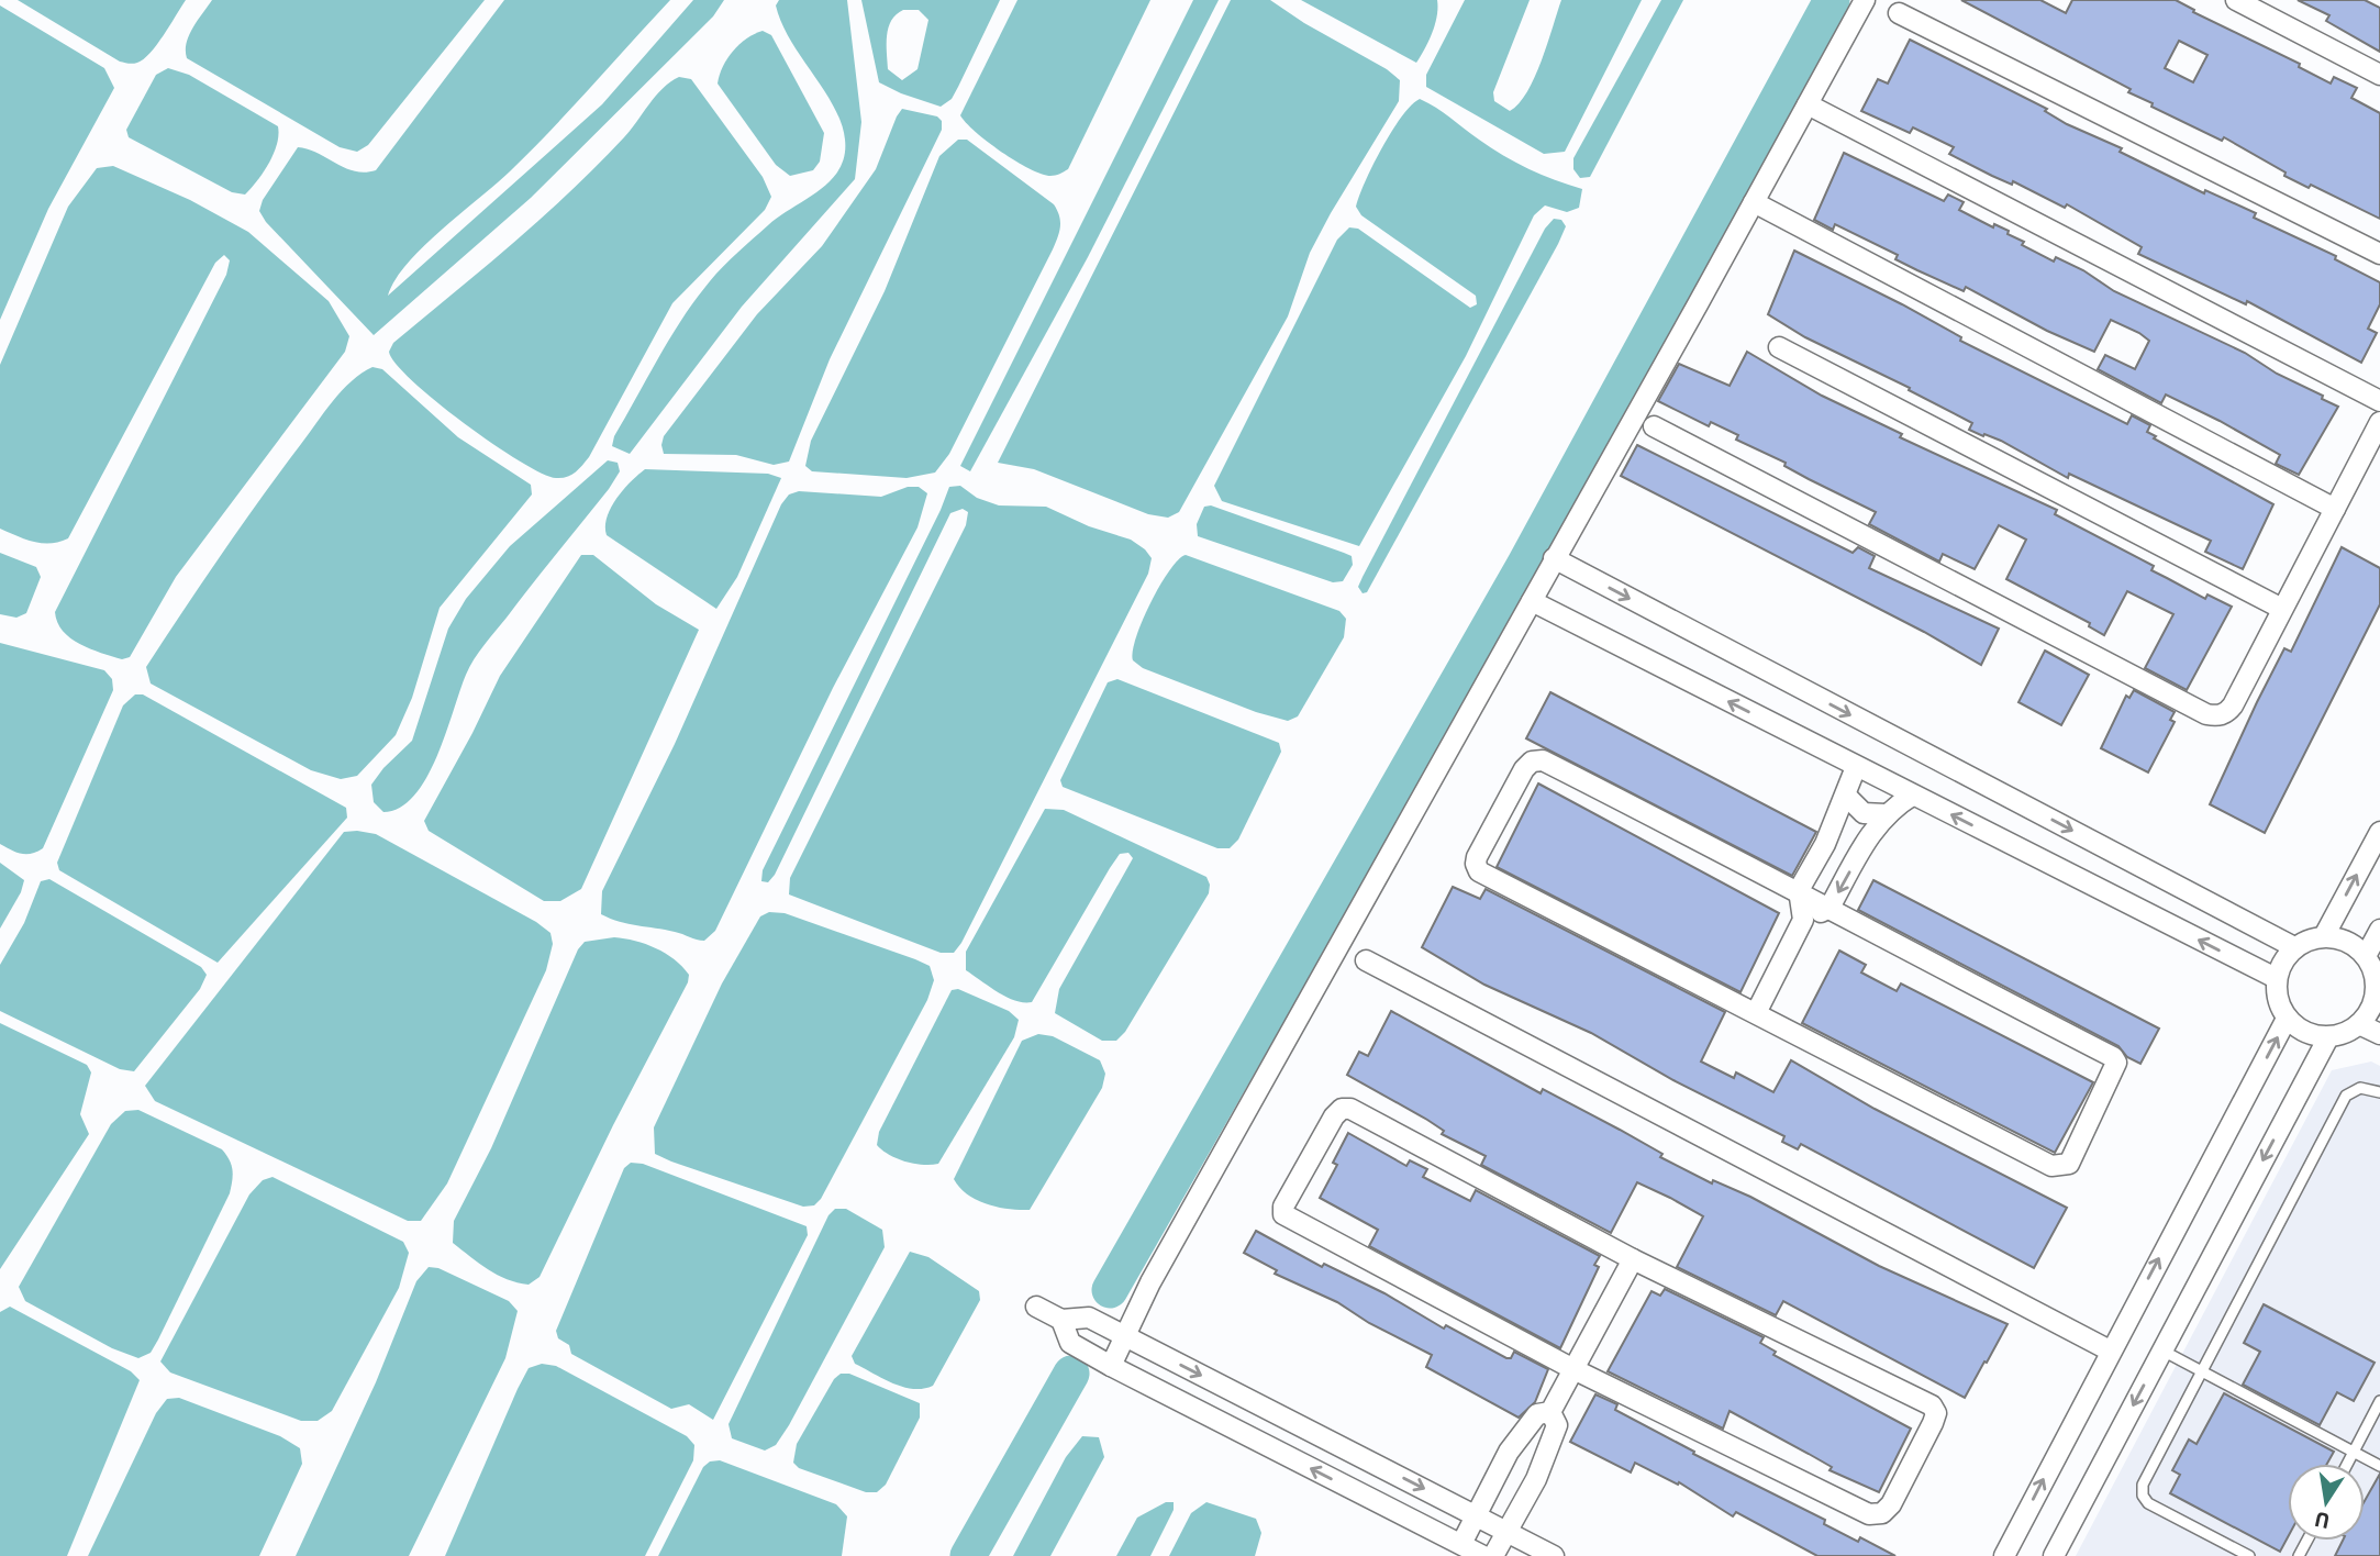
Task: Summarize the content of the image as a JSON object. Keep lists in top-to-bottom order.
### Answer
{
  "north": "bottom"
}
